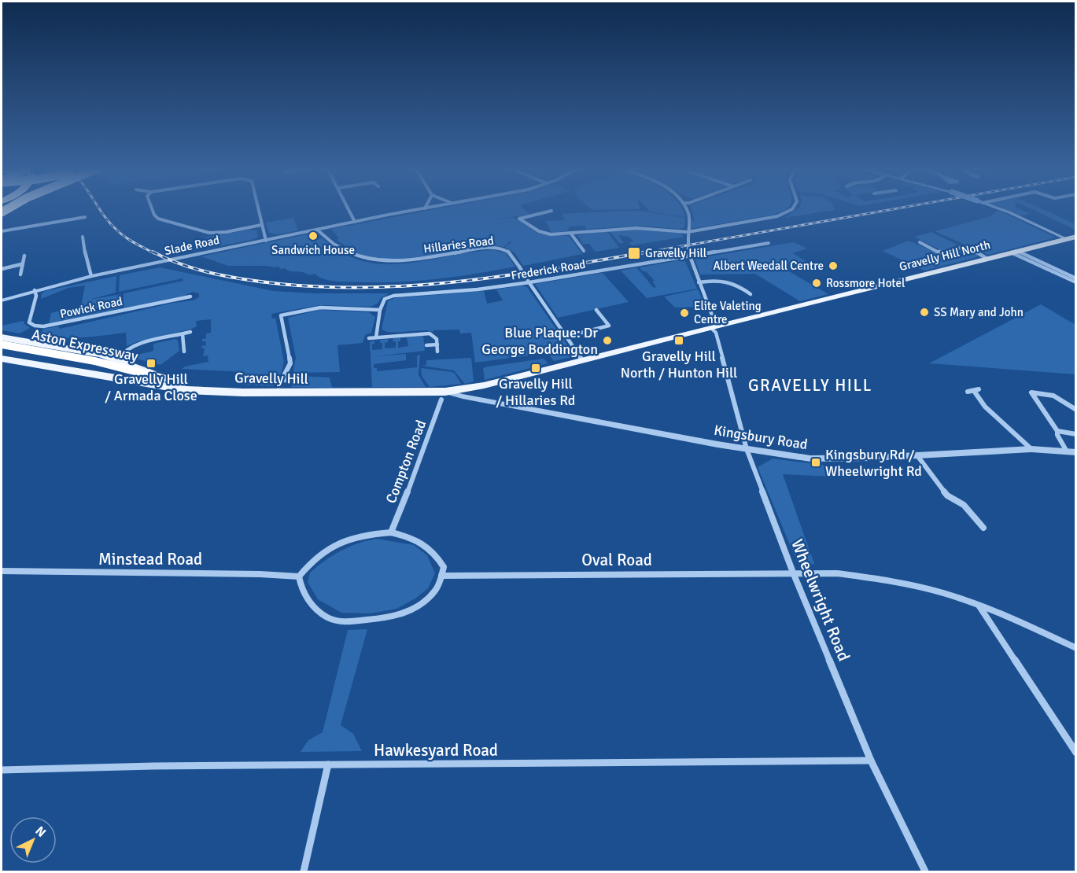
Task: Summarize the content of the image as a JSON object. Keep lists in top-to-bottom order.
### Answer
{
  "streets": {
    "highway": ["Aston Expressway"],
    "main road": ["Gravelly Hill North", "Gravelly Hill"],
    "street": [
      "Hillaries Road",
      "Slade Road",
      "Frederick Road",
      "Powick Road",
      "Kingsbury Road",
      "Compton Road",
      "Minstead Road",
      "Oval Road",
      "Wheelwright Road",
      "Hawkesyard Road"
    ]
  },
  "crossings": [
    ["Hillaries Road", "Slade Road"],
    ["Hillaries Road", "Frederick Road"],
    ["Hillaries Road", "Gravelly Hill"],
    ["Slade Road", "Powick Road"],
    ["Gravelly Hill North", "Gravelly Hill"],
    ["Gravelly Hill North", "Wheelwright Road"],
    ["Frederick Road", "Wheelwright Road"],
    ["Aston Expressway", "Gravelly Hill"],
    ["Gravelly Hill", "Kingsbury Road"],
    ["Gravelly Hill", "Compton Road"],
    ["Gravelly Hill", "Wheelwright Road"],
    ["Kingsbury Road", "Compton Road"],
    ["Kingsbury Road", "Wheelwright Road"],
    ["Compton Road", "Minstead Road"],
    ["Compton Road", "Oval Road"],
    ["Minstead Road", "Oval Road"],
    ["Oval Road", "Wheelwright Road"],
    ["Wheelwright Road", "Hawkesyard Road"]
  ],
  "districts": ["GRAVELLY HILL"],
  "places": {
    "other": [
      "Sandwich House",
      "Albert Weedall Centre",
      "Rossmore Hotel",
      "SS Mary and John",
      "Elite Valeting Centre",
      "Blue Plaque: Dr George Boddington"
    ],
    "transit": [
      "Gravelly Hill",
      "Gravelly Hill North / Hunton Hill",
      "Gravelly Hill / Armada Close",
      "Gravelly Hill / Hillaries Rd",
      "Kingsbury Rd / Wheelwright Rd"
    ]
  },
  "north": "top right"
}
